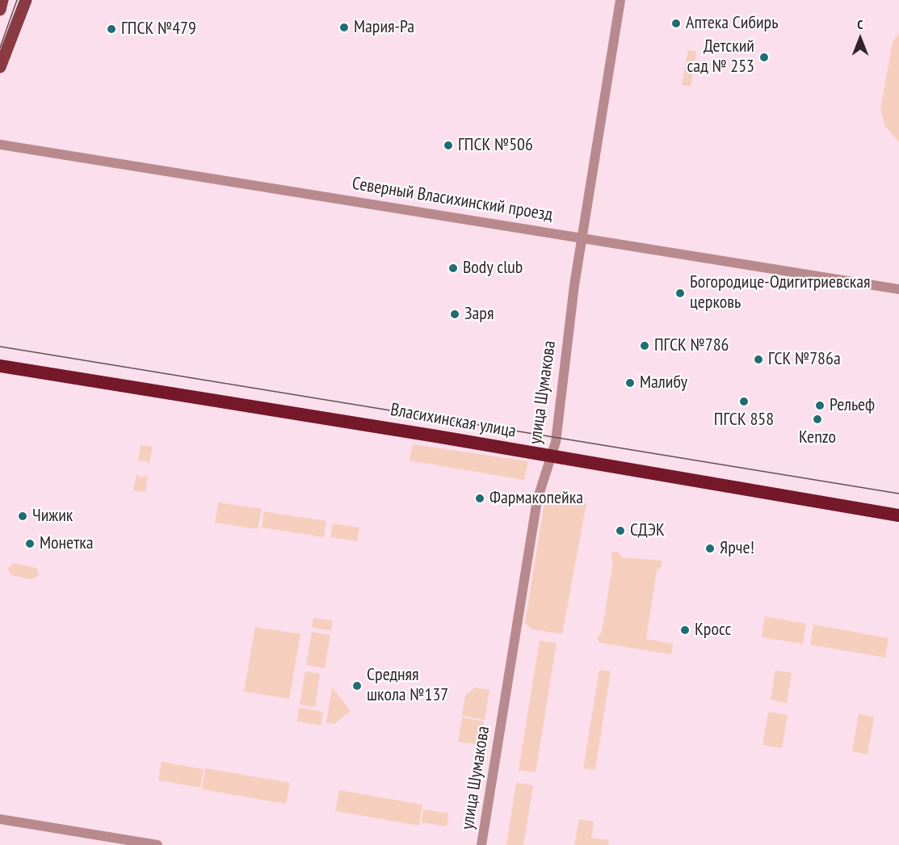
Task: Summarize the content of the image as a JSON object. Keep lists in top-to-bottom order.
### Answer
{
  "streets": {
    "highway": ["Власихинская улица"],
    "street": ["Северный Власихинский проезд", "улица Шумакова"]
  },
  "crossings": [
    ["Северный Власихинский проезд", "улица Шумакова"],
    ["улица Шумакова", "Власихинская улица"]
  ],
  "places": [
    "Аптека Сибирь",
    "Мария-Ра",
    "ГПСК №479",
    "Детский сад № 253",
    "ГПСК №506",
    "Body club",
    "Богородице-Одигитриевская церковь",
    "Заря",
    "ПГСК №786",
    "ГСК №786а",
    "Малибу",
    "ПГСК 858",
    "Рельеф",
    "Kenzo",
    "Фармакопейка",
    "Чижик",
    "СДЭК",
    "Монетка",
    "Ярче!",
    "Кросс",
    "Средняя школа №137"
  ],
  "north": "top"
}
